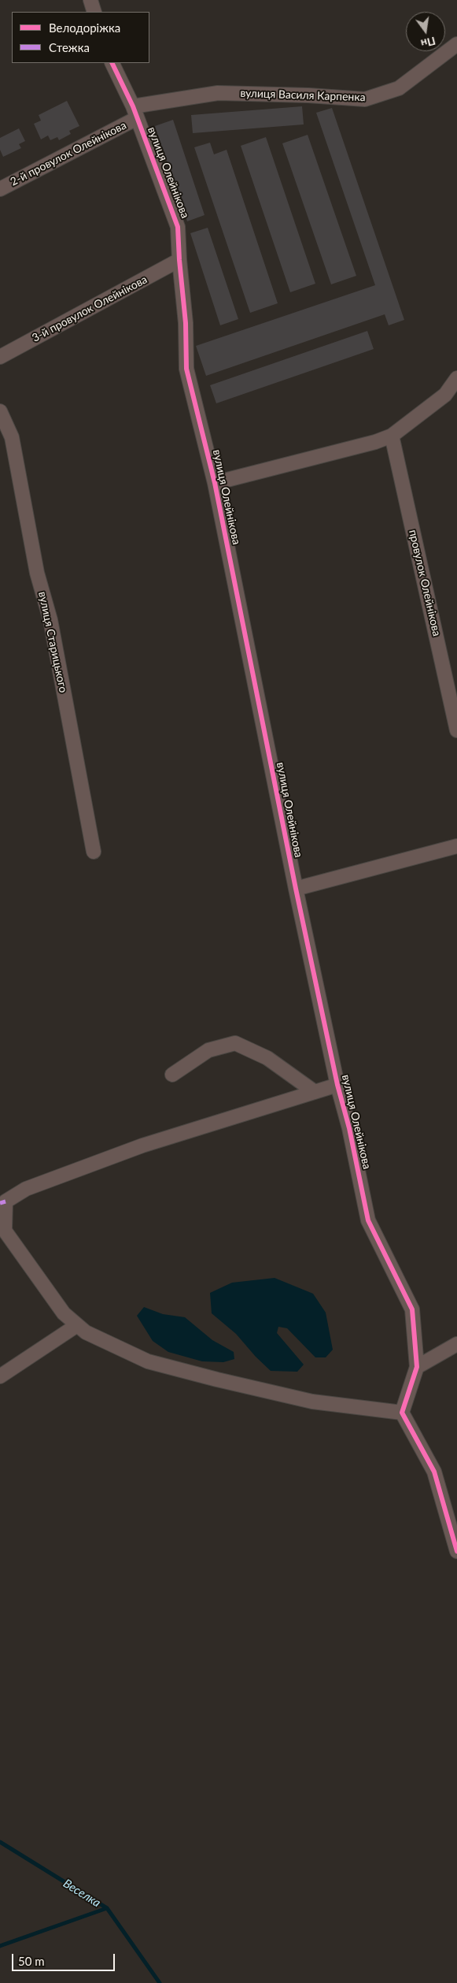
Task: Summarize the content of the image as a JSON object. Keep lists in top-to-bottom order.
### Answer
{
  "streets": {
    "street": [
      "вулиця Василя Карпенка",
      "2-й провулок Олейнікова",
      "вулиця Олейнікова",
      "3-й провулок Олейнікова",
      "провулок Олейнікова",
      "вулиця Старицького"
    ]
  },
  "crossings": [
    ["вулиця Василя Карпенка", "2-й провулок Олейнікова"],
    ["вулиця Василя Карпенка", "вулиця Олейнікова"],
    ["2-й провулок Олейнікова", "вулиця Олейнікова"],
    ["вулиця Олейнікова", "3-й провулок Олейнікова"]
  ],
  "water": ["Веселка"],
  "legend": ["Велодоріжка", "Стежка"],
  "scale_bar": "50 m",
  "north": "bottom"
}
